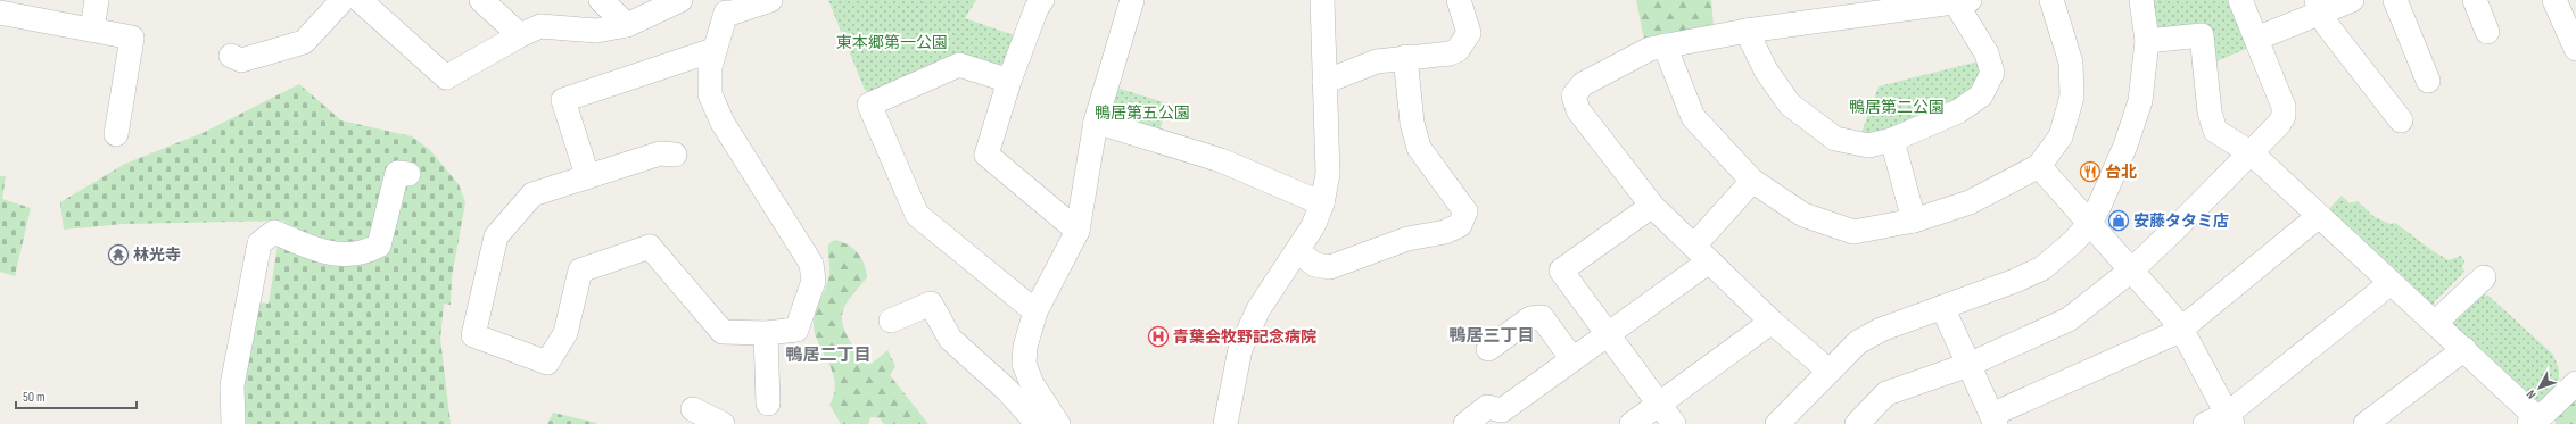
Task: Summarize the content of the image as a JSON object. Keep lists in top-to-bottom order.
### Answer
{
  "districts": ["鴨居三丁目", "鴨居二丁目"],
  "parks": ["東本郷第一公園", "鴨居第二公園", "鴨居第五公園"],
  "places": {
    "restaurant": ["台北"],
    "shop": ["安藤タタミ店"],
    "temple": ["林光寺"],
    "hospital": ["青葉会牧野記念病院"]
  },
  "scale_bar": "50 m",
  "north": "bottom left"
}
